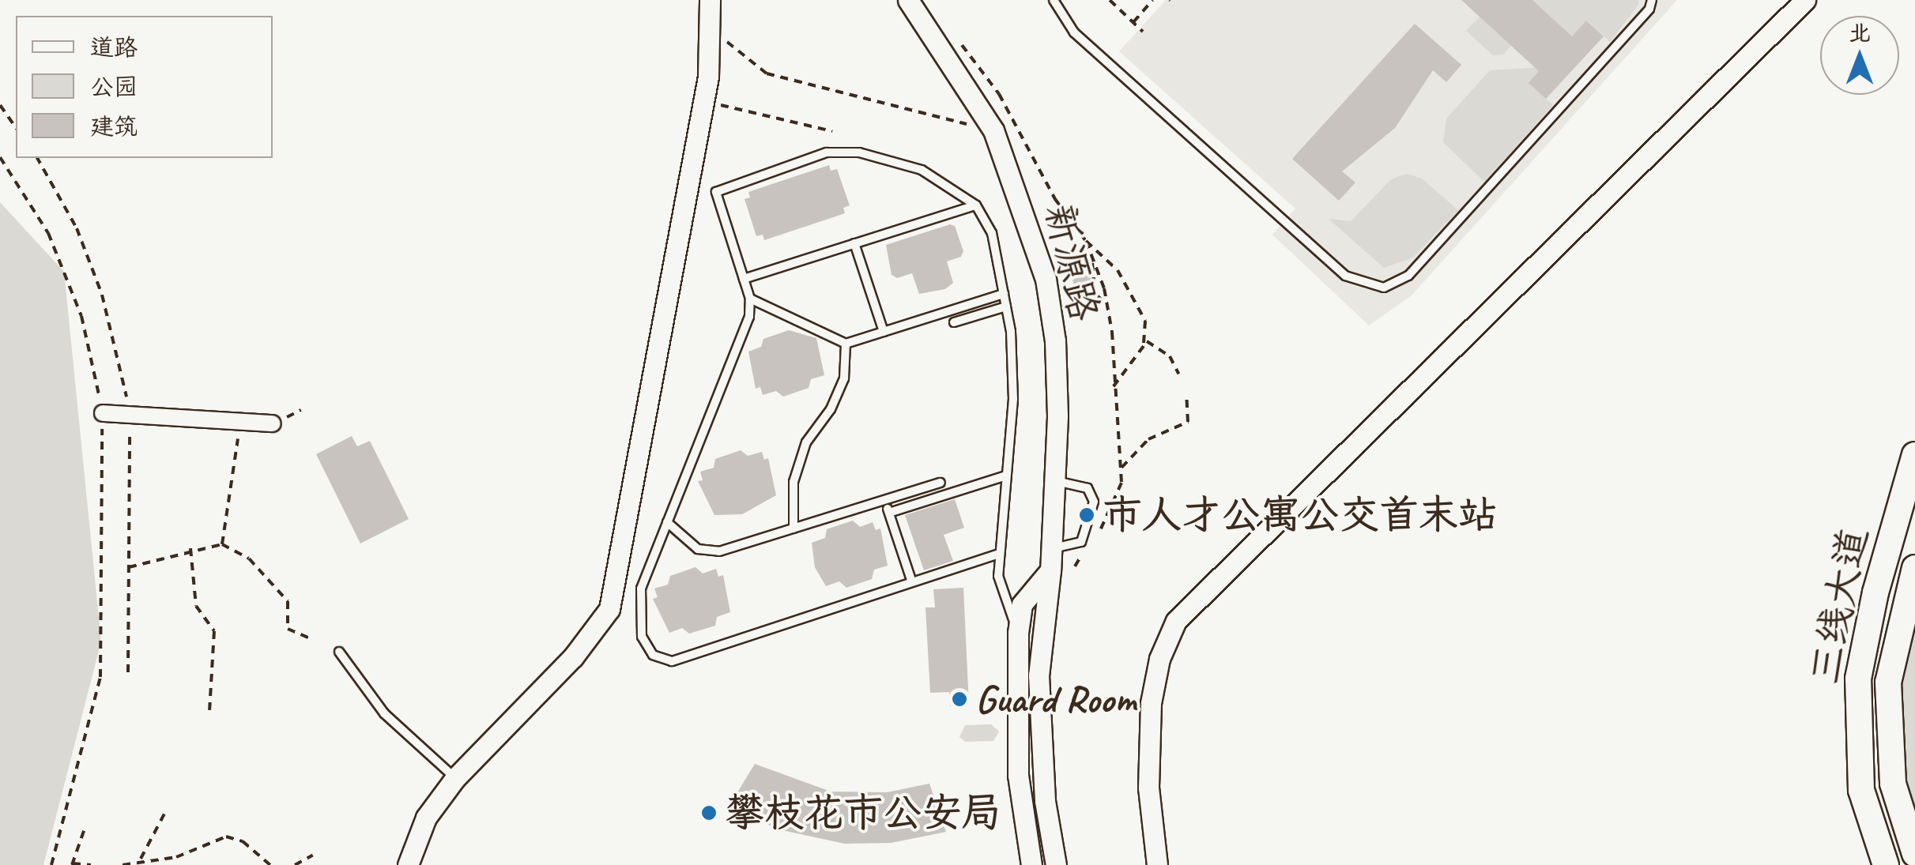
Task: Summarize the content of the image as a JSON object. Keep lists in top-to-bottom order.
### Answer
{
  "streets": {
    "main road": ["三线大道"],
    "street": ["新源路"]
  },
  "places": ["市人才公寓公交首末站", "Guard Room", "攀枝花市公安局"],
  "legend": ["道路", "公园", "建筑"],
  "north": "top"
}
